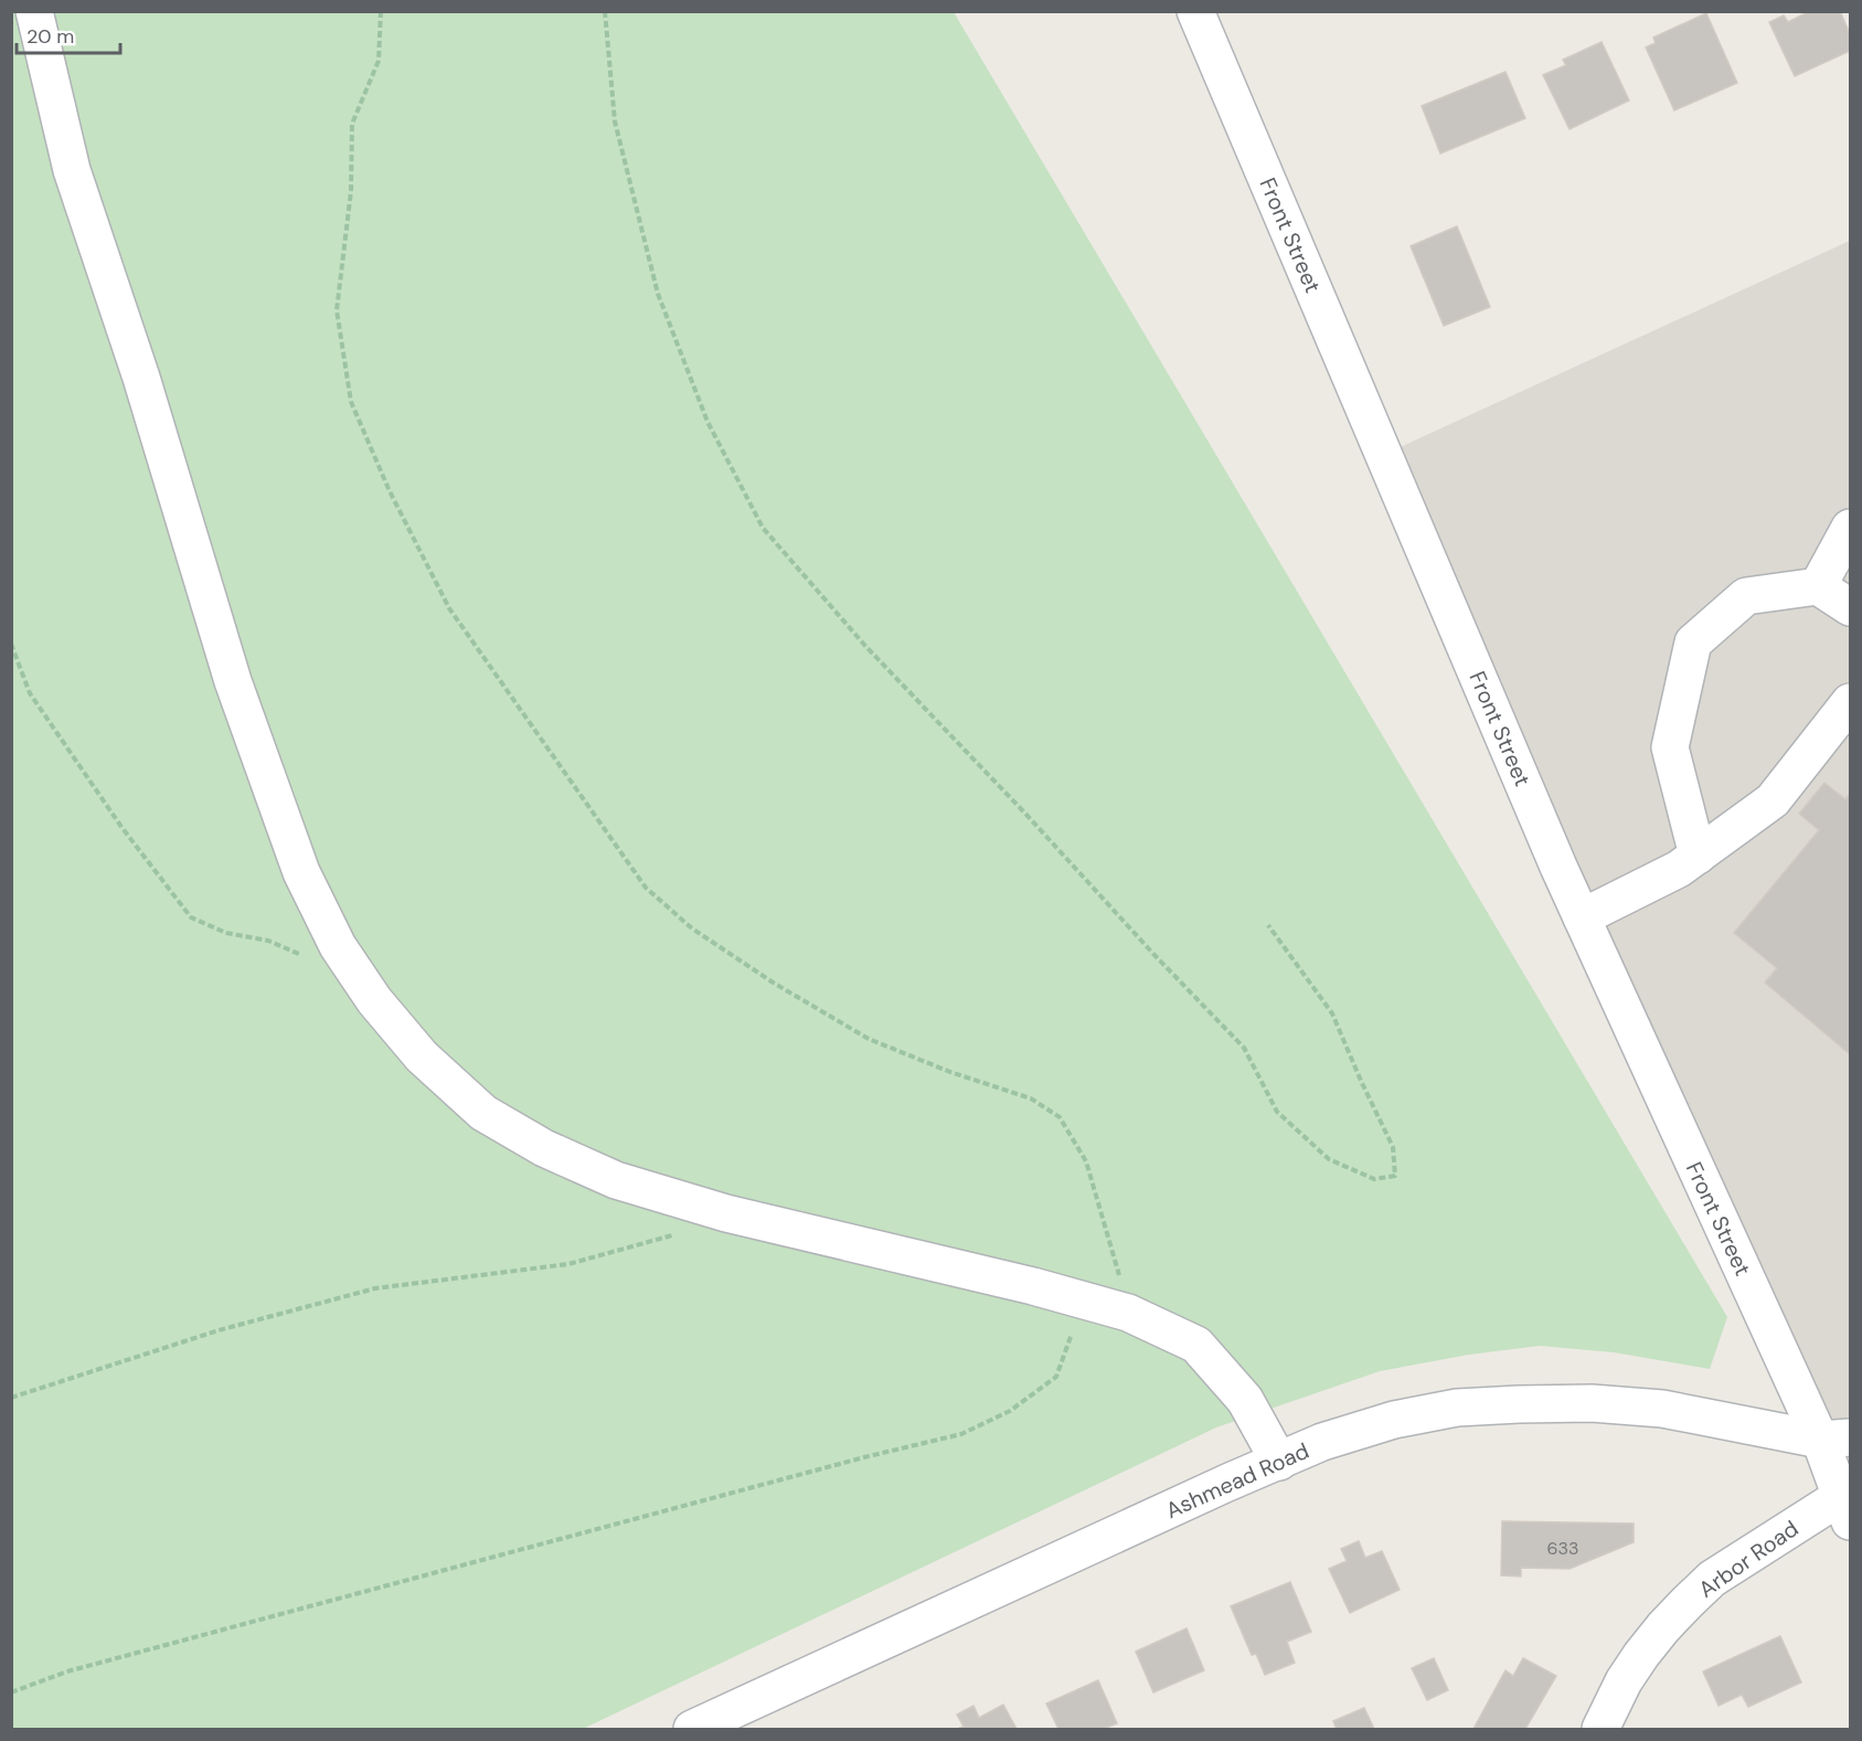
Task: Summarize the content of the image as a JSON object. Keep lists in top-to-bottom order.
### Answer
{
  "streets": {
    "street": ["Front Street", "Ashmead Road", "Arbor Road"]
  },
  "crossings": [
    ["Front Street", "Ashmead Road"],
    ["Front Street", "Arbor Road"]
  ],
  "house_numbers": ["633"],
  "scale_bar": "20 m"
}
